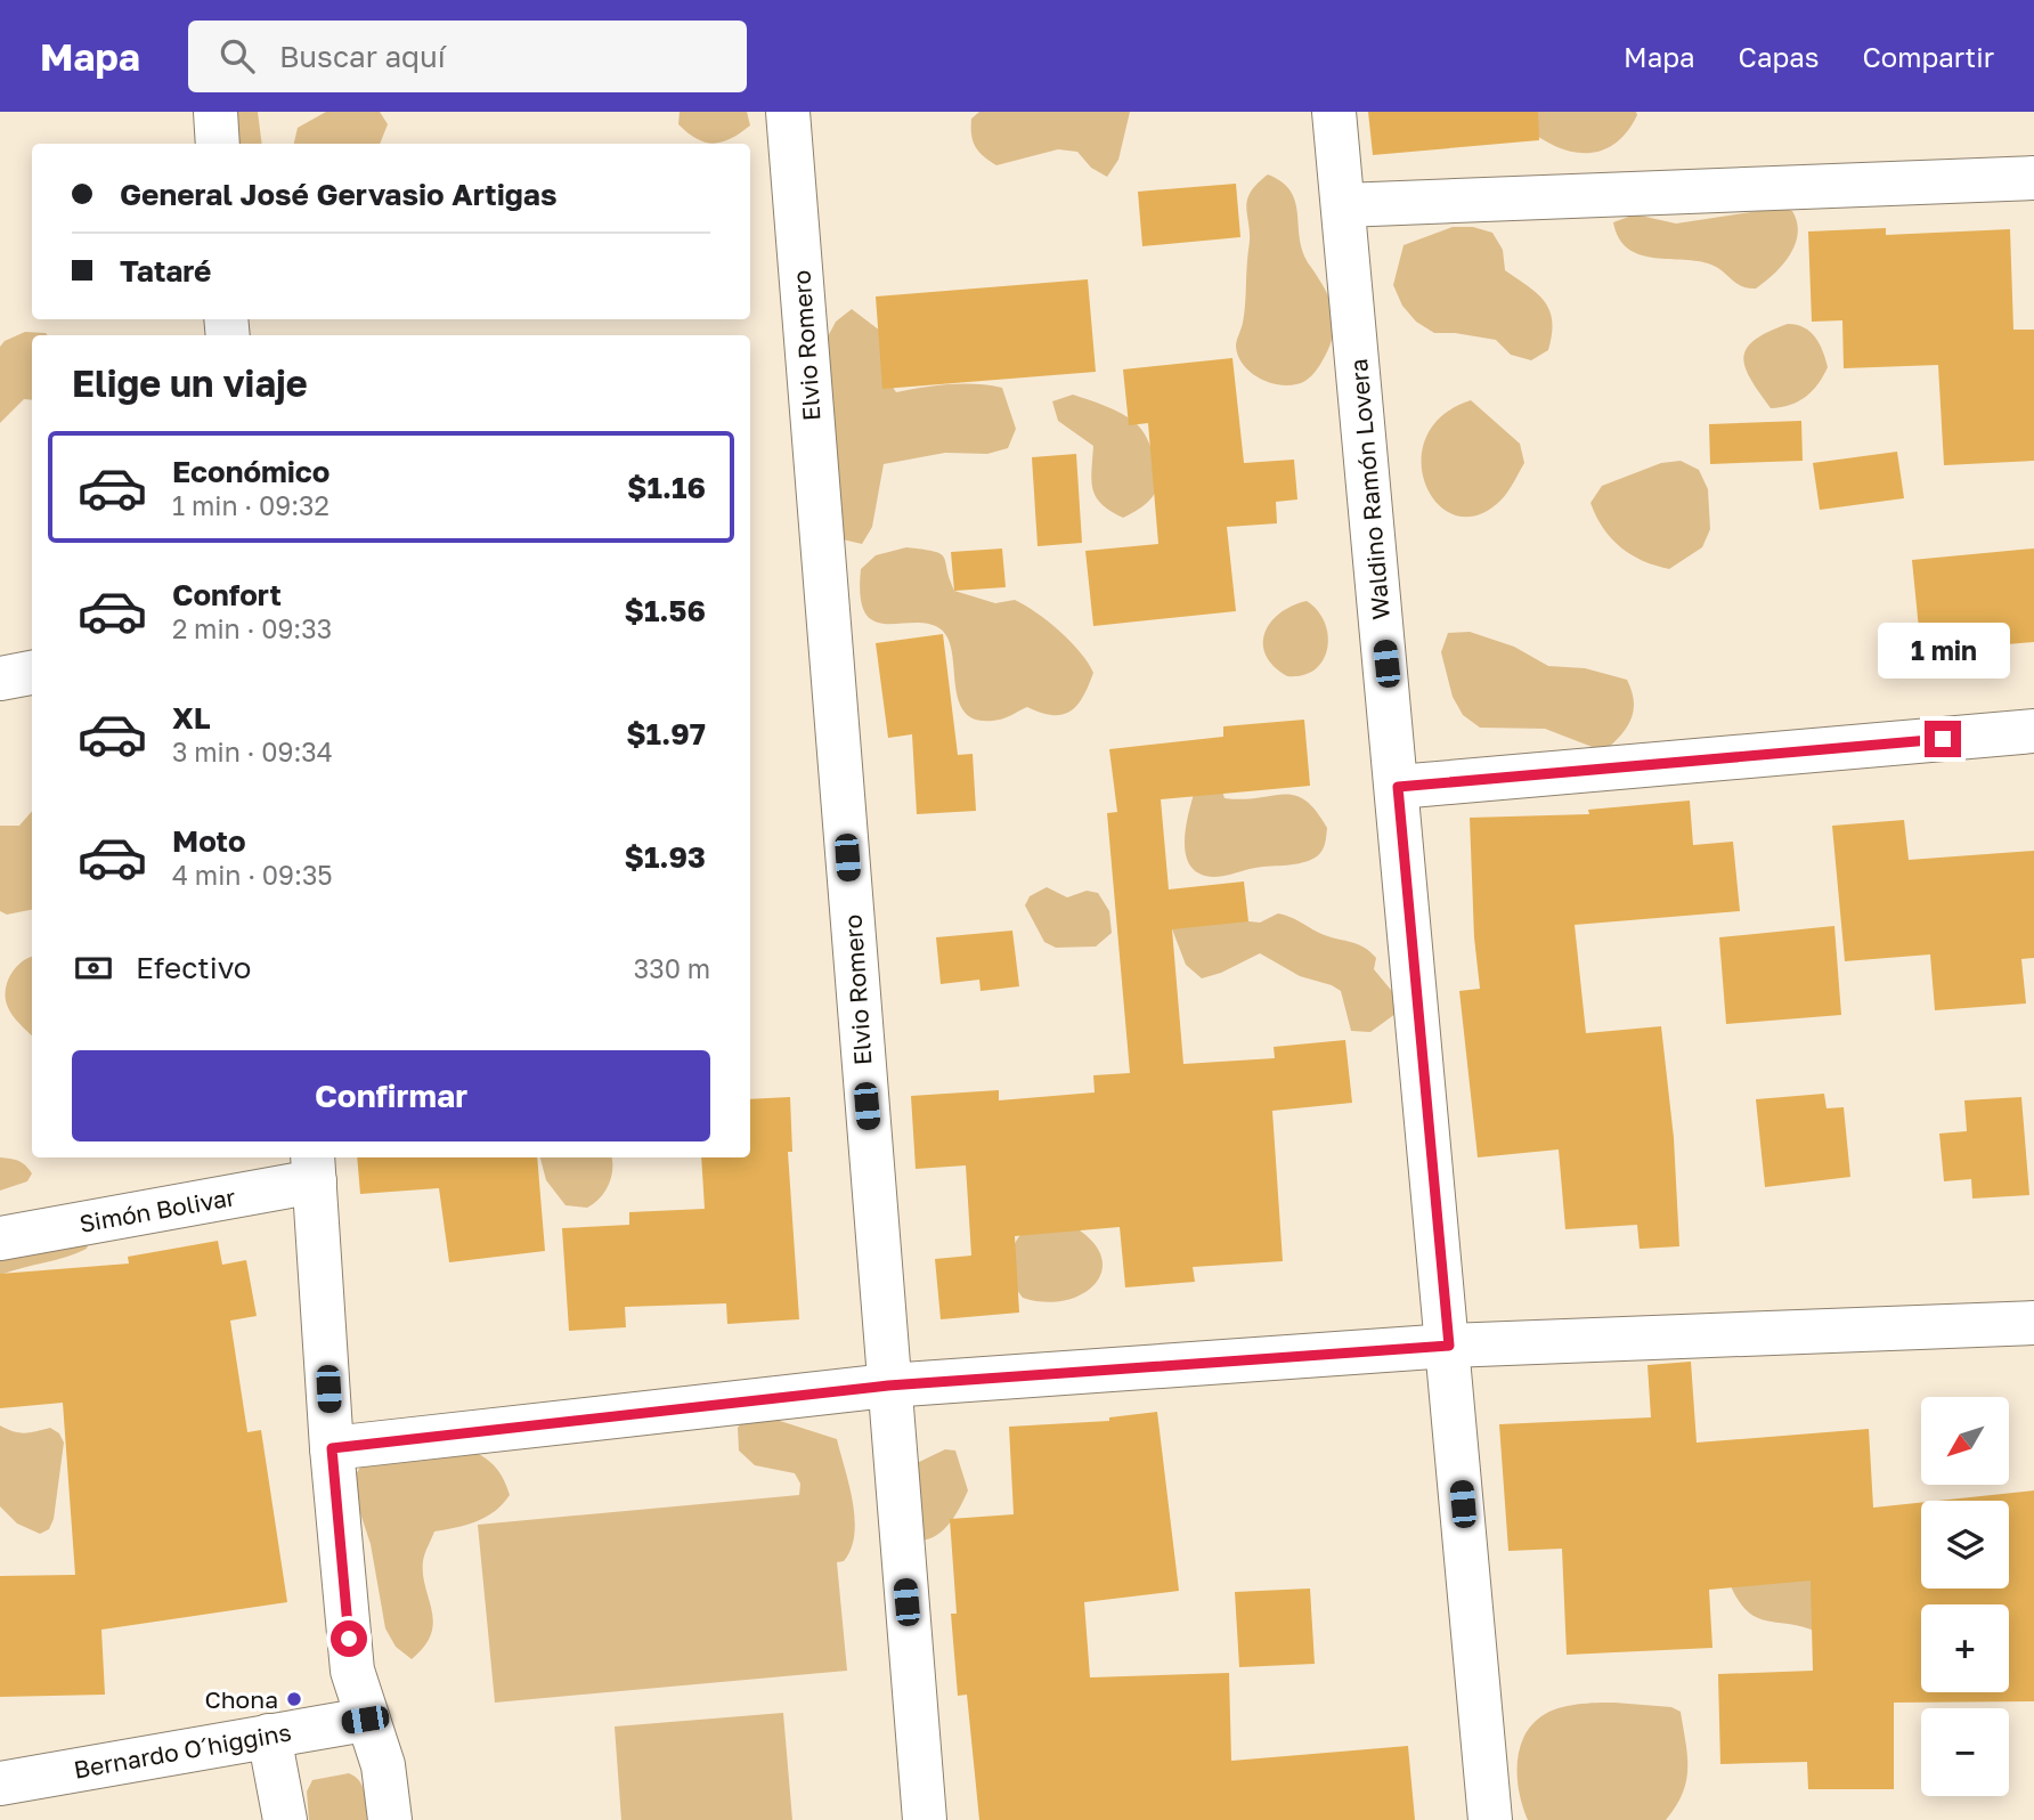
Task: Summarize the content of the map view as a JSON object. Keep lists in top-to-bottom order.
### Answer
{
  "streets": {
    "street": [
      "Elvio Romero",
      "Waldino Ramón Lovera",
      "Simón Bolivar",
      "Bernardo O´higgins"
    ]
  },
  "places": ["Chona"],
  "north": "bottom left",
  "page": {
    "header": "Mapa",
    "search": "Buscar aquí",
    "nav": ["Mapa", "Capas", "Compartir"],
    "banner": ["General José Gervasio Artigas", "Tataré"],
    "heading": "Elige un viaje",
    "list": [
      {
        "name": "Económico",
        "note": "1 min · 09:32",
        "value": "$1.16"
      },
      {
        "name": "Confort",
        "note": "2 min · 09:33",
        "value": "$1.56"
      },
      {
        "name": "XL",
        "note": "3 min · 09:34",
        "value": "$1.97"
      },
      {
        "name": "Moto",
        "note": "4 min · 09:35",
        "value": "$1.93"
      }
    ],
    "bubble": "1 min",
    "pay": ["Efectivo", "330 m"],
    "buttons": "Confirmar",
    "map_buttons": ["+", "−"]
  }
}
